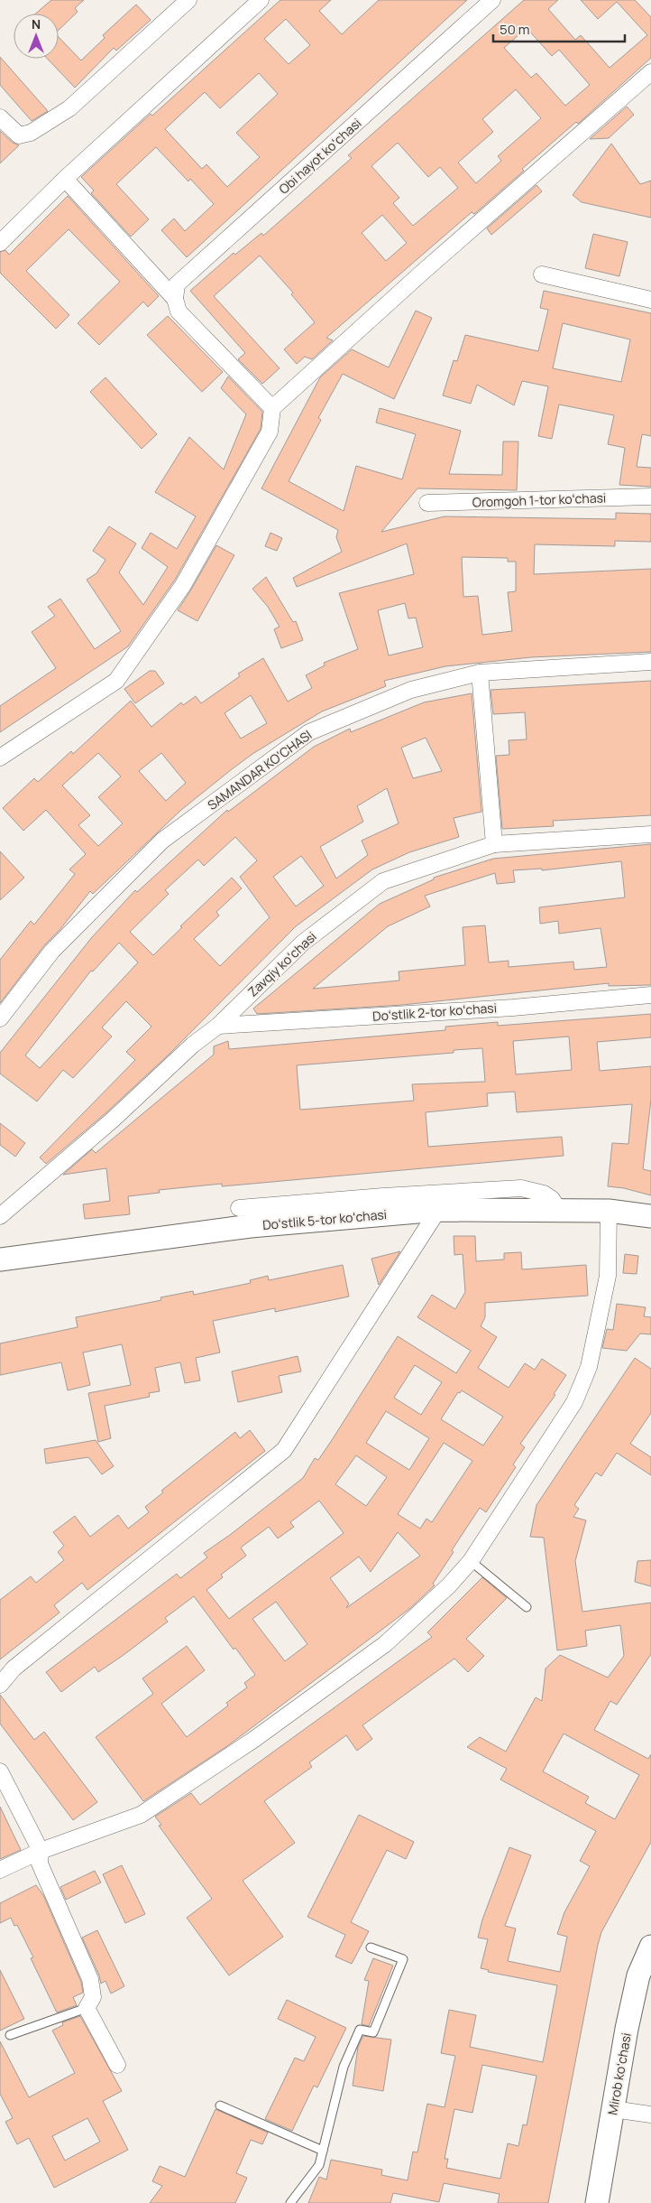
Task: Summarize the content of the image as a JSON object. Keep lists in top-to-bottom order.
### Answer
{
  "streets": {
    "street": [
      "Obi hayot koʻchasi",
      "Oromgoh 1-tor koʻchasi",
      "SAMANDAR KO‘CHASI",
      "Zavqiy koʻchasi",
      "Doʻstlik 2-tor koʻchasi",
      "Doʻstlik 5-tor koʻchasi",
      "Mirob koʻchasi"
    ]
  },
  "crossings": [
    ["Zavqiy koʻchasi", "Doʻstlik 2-tor koʻchasi"]
  ],
  "scale_bar": "50 m",
  "north": "top"
}
